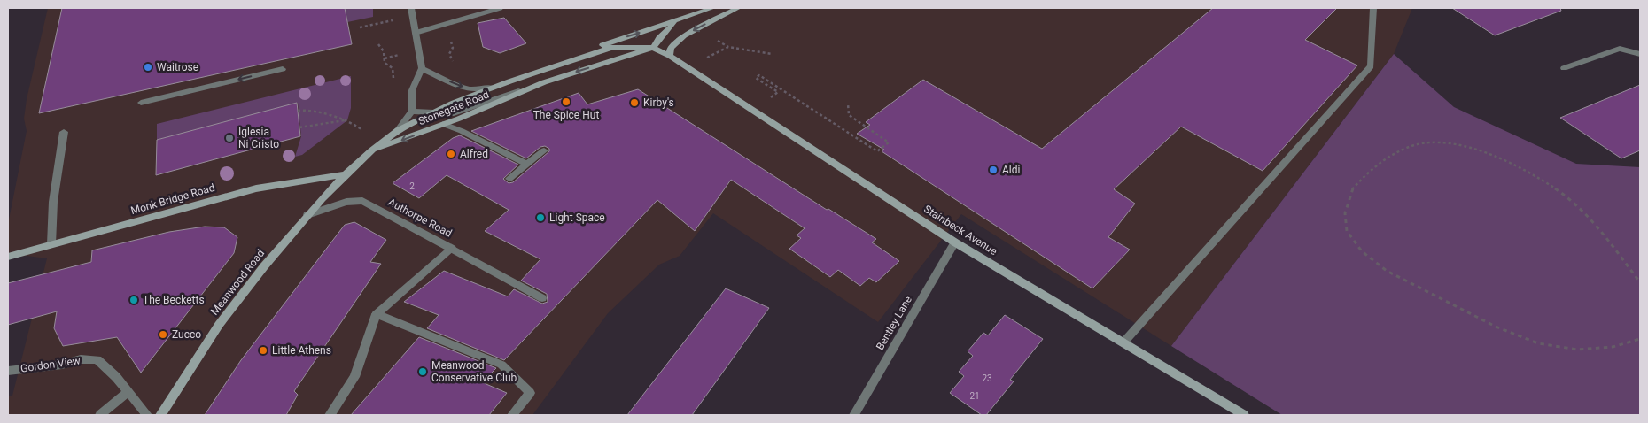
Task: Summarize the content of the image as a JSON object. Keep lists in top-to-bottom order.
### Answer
{
  "streets": {
    "street": [
      "Stonegate Road",
      "Monk Bridge Road",
      "Authorpe Road",
      "Stainbeck Avenue",
      "Meanwood Road",
      "Bentley Lane",
      "Gordon View"
    ]
  },
  "crossings": [
    ["Stonegate Road", "Monk Bridge Road"],
    ["Stonegate Road", "Stainbeck Avenue"],
    ["Stonegate Road", "Meanwood Road"],
    ["Monk Bridge Road", "Meanwood Road"],
    ["Authorpe Road", "Meanwood Road"],
    ["Stainbeck Avenue", "Bentley Lane"]
  ],
  "places": [
    "Waitrose",
    "The Spice Hut",
    "Kirby's",
    "Iglesia Ni Cristo",
    "Alfred",
    "Aldi",
    "Light Space",
    "The Becketts",
    "Zucco",
    "Little Athens",
    "Meanwood Conservative Club"
  ],
  "house_numbers": ["2", "23", "21"]
}
